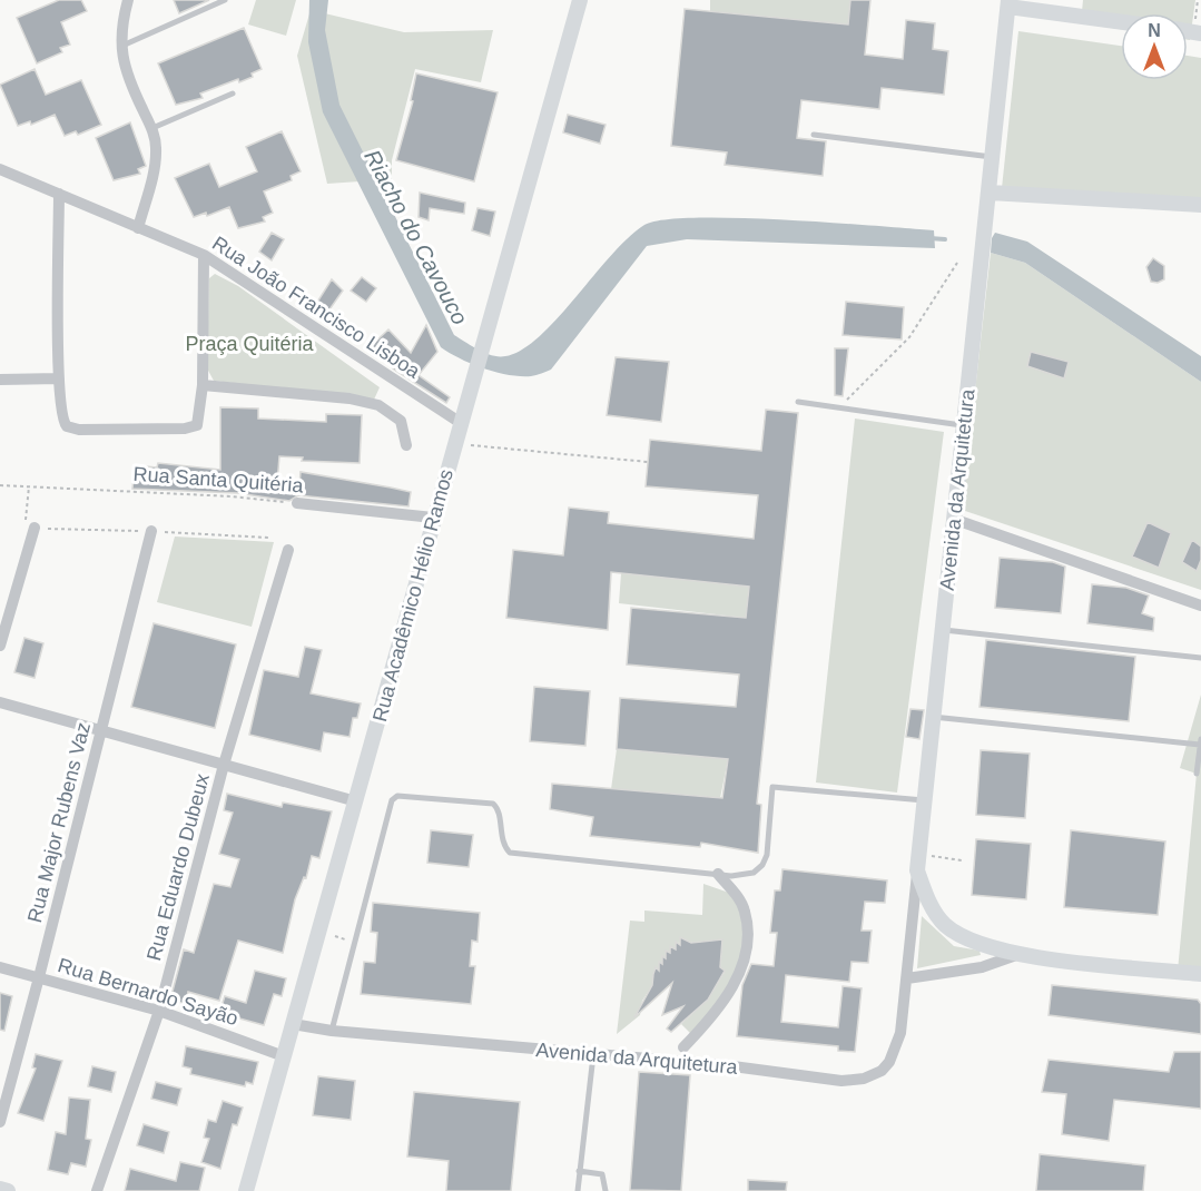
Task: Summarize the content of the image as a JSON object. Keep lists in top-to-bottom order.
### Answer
{
  "streets": {
    "street": [
      "Rua João Francisco Lisboa",
      "Rua Santa Quitéria",
      "Avenida da Arquitetura",
      "Rua Acadêmico Hélio Ramos",
      "Rua Major Rubens Vaz",
      "Rua Eduardo Dubeux",
      "Rua Bernardo Sayão"
    ]
  },
  "crossings": [
    ["Rua João Francisco Lisboa", "Rua Acadêmico Hélio Ramos"],
    ["Rua Santa Quitéria", "Rua Acadêmico Hélio Ramos"],
    ["Avenida da Arquitetura", "Rua Acadêmico Hélio Ramos"],
    ["Rua Acadêmico Hélio Ramos", "Rua Bernardo Sayão"],
    ["Rua Major Rubens Vaz", "Rua Bernardo Sayão"],
    ["Rua Eduardo Dubeux", "Rua Bernardo Sayão"]
  ],
  "water": ["Riacho do Cavouco"],
  "parks": ["Praça Quitéria"],
  "north": "top"
}
